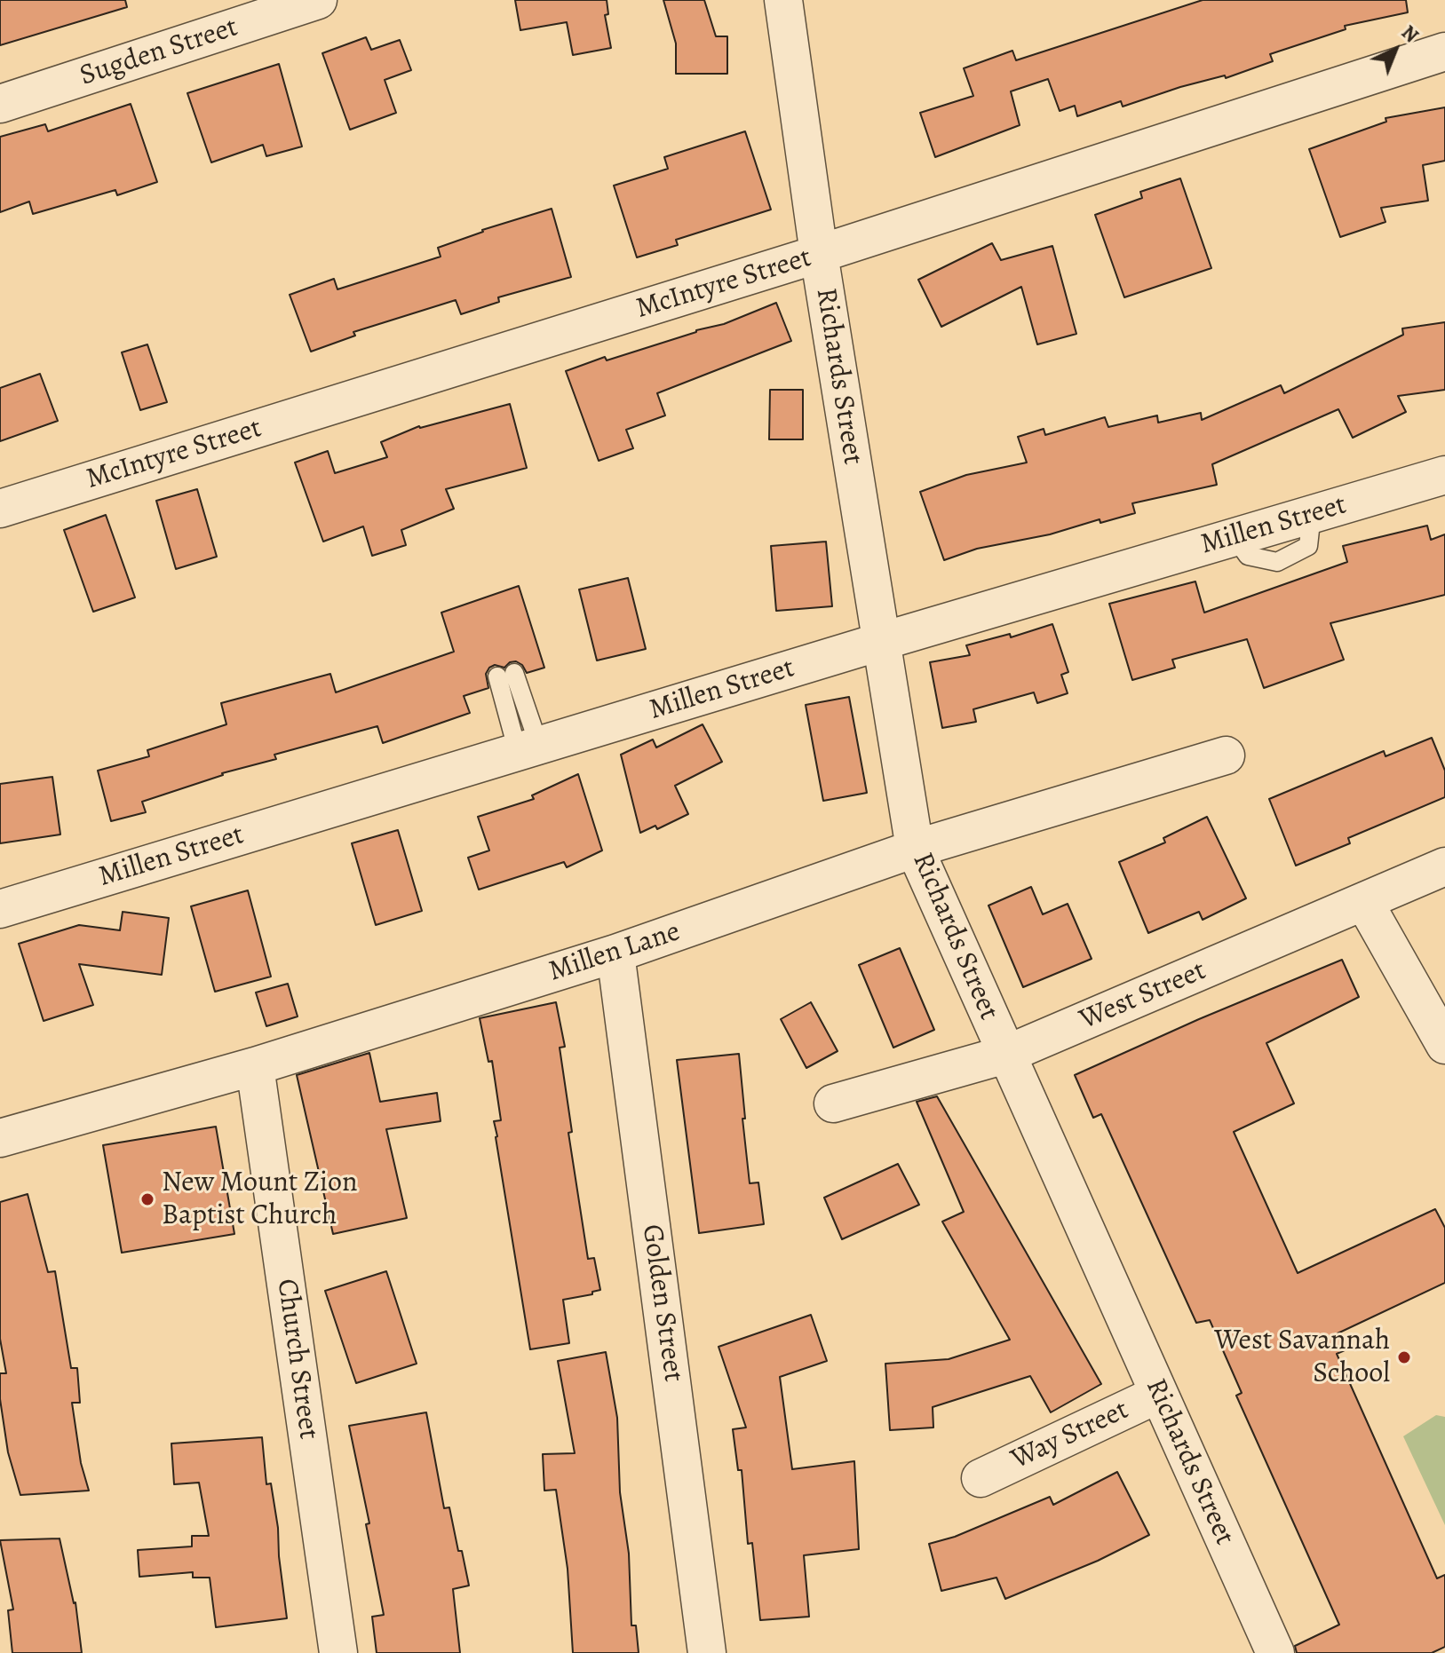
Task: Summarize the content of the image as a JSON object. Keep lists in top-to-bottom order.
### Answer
{
  "streets": {
    "street": [
      "Sugden Street",
      "McIntyre Street",
      "Richards Street",
      "Millen Street",
      "Millen Lane",
      "West Street",
      "Golden Street",
      "Church Street",
      "Way Street"
    ]
  },
  "crossings": [
    ["McIntyre Street", "Richards Street"],
    ["Richards Street", "Millen Street"],
    ["Richards Street", "Millen Lane"],
    ["Richards Street", "West Street"],
    ["Richards Street", "Way Street"],
    ["Millen Lane", "Golden Street"],
    ["Millen Lane", "Church Street"]
  ],
  "places": ["New Mount Zion Baptist Church", "West Savannah School"],
  "north": "top right"
}
